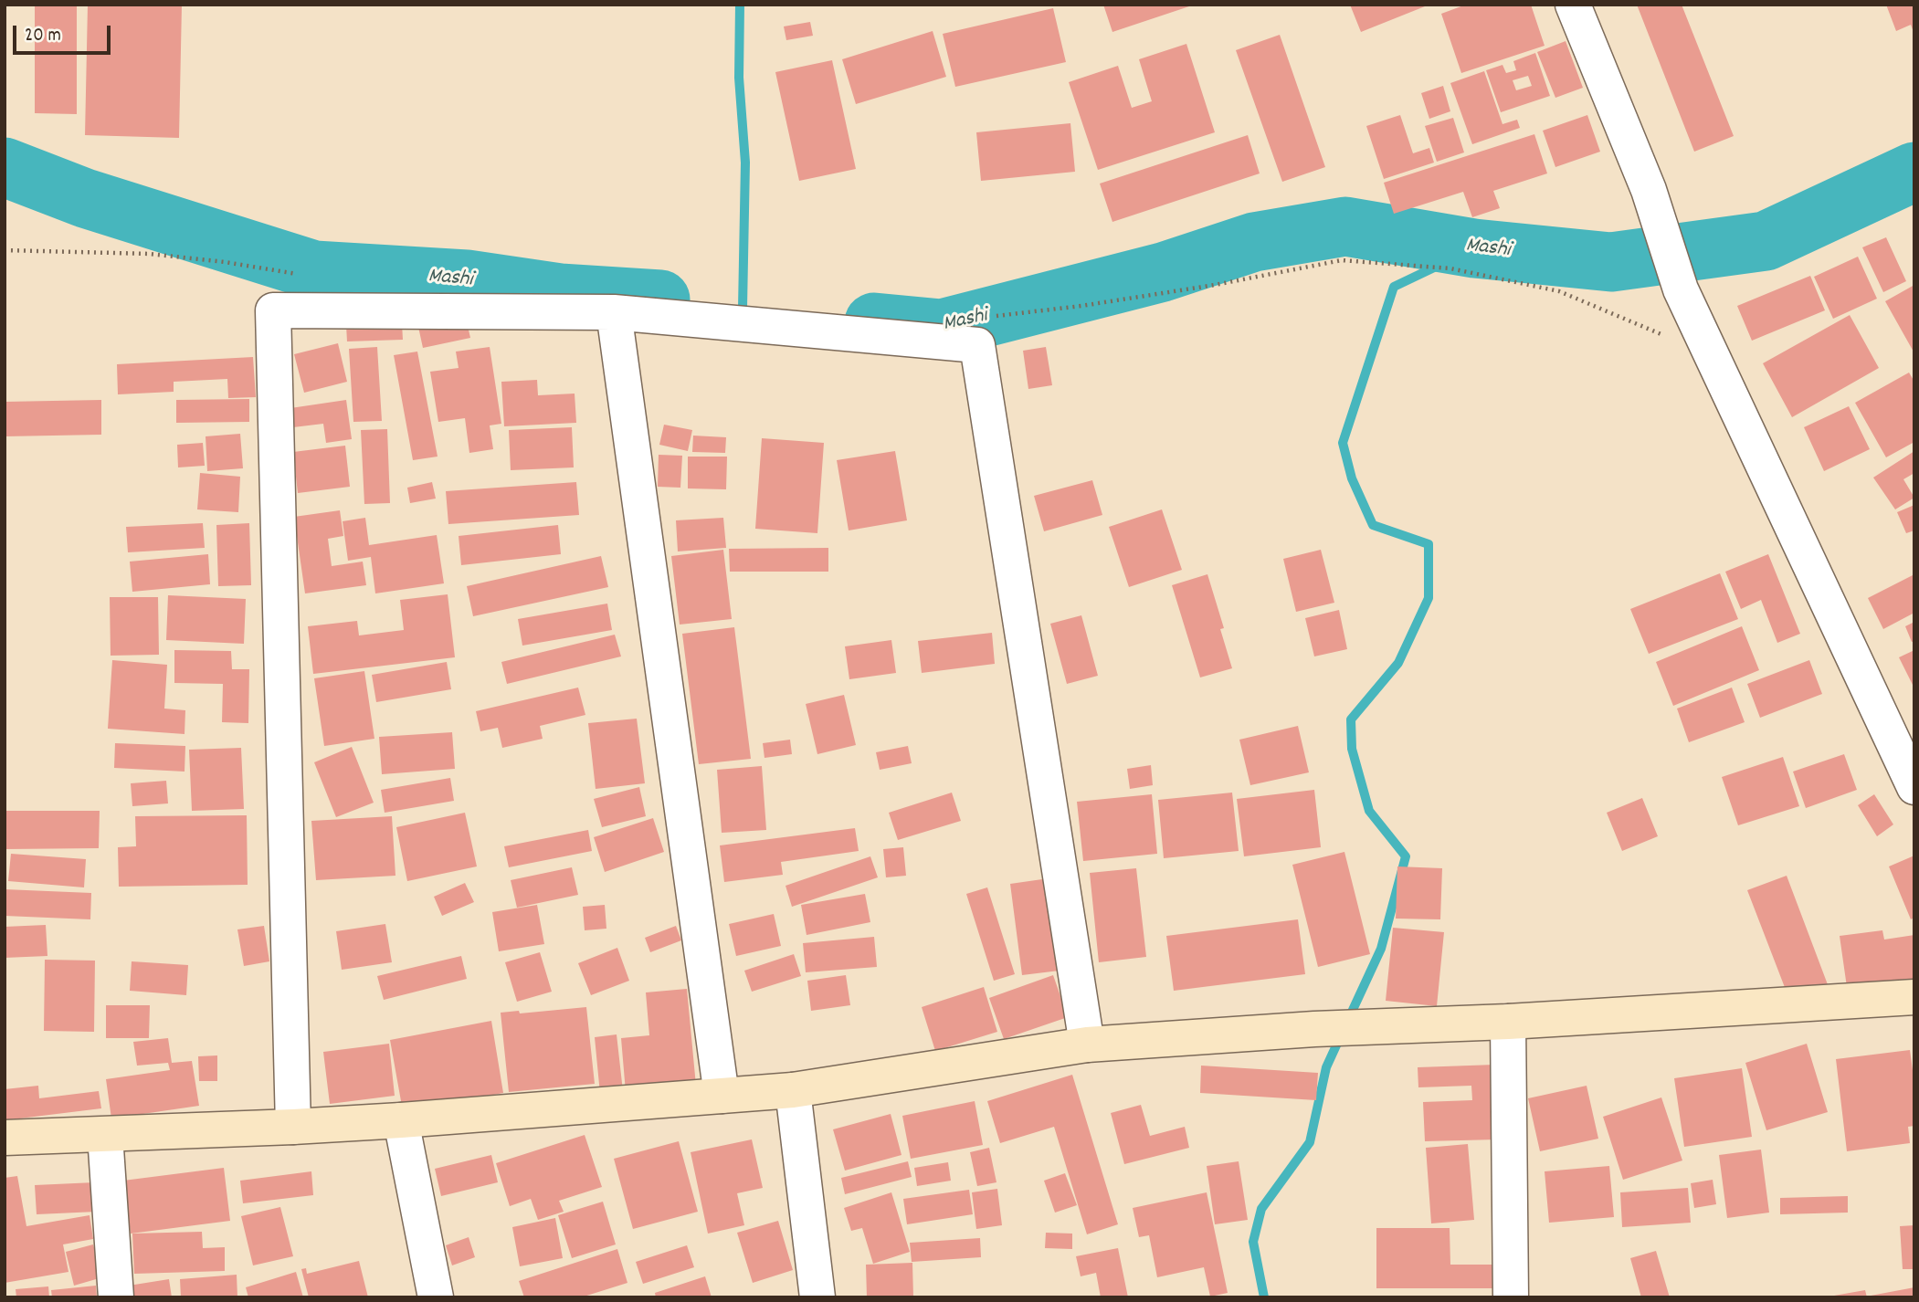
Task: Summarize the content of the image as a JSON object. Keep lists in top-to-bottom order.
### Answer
{
  "water": ["Mashi"],
  "scale_bar": "20 m"
}
